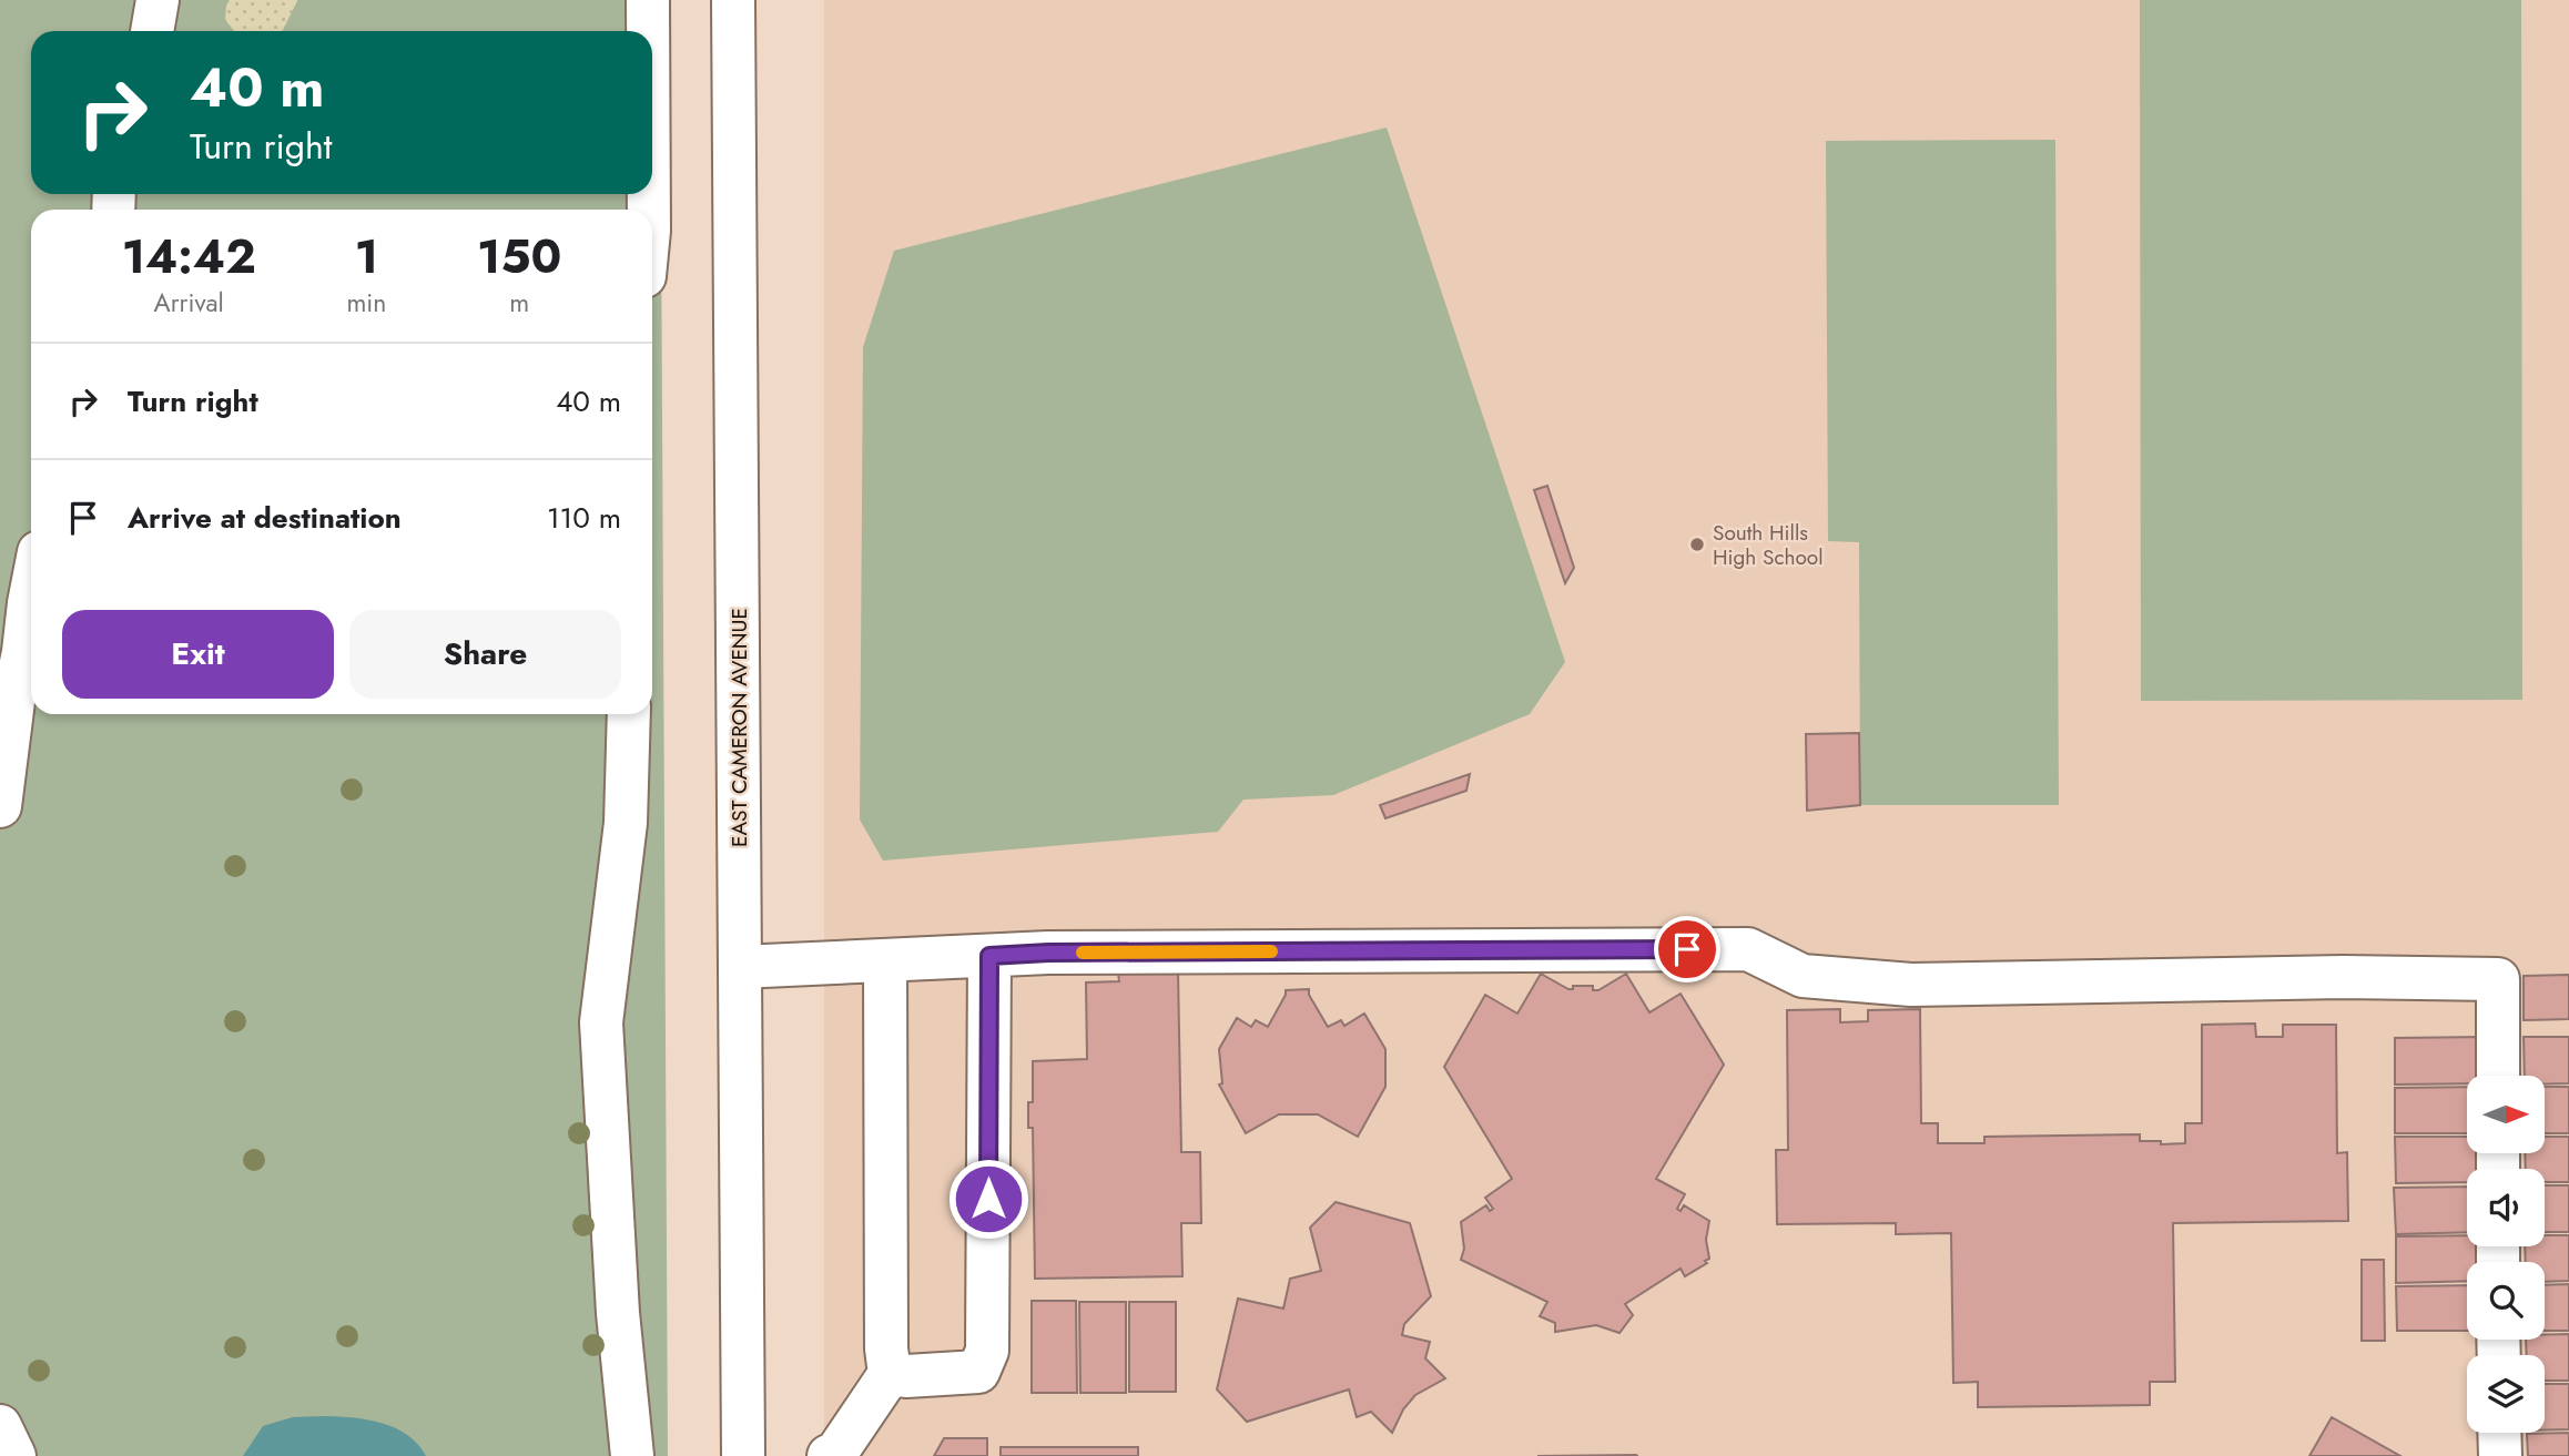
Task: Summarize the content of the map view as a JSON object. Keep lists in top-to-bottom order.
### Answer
{
  "streets": {
    "main road": ["EAST CAMERON AVENUE"]
  },
  "places": ["South Hills High School"],
  "north": "right",
  "page": {
    "turn": ["40 m", "Turn right"],
    "eta": [
      "14:42",
      "Arrival",
      "1",
      "min",
      "150",
      "m"
    ],
    "list": [
      {
        "name": "Turn right",
        "value": "40 m"
      },
      {
        "name": "Arrive at destination",
        "value": "110 m"
      }
    ],
    "buttons": ["Exit", "Share"]
  }
}
